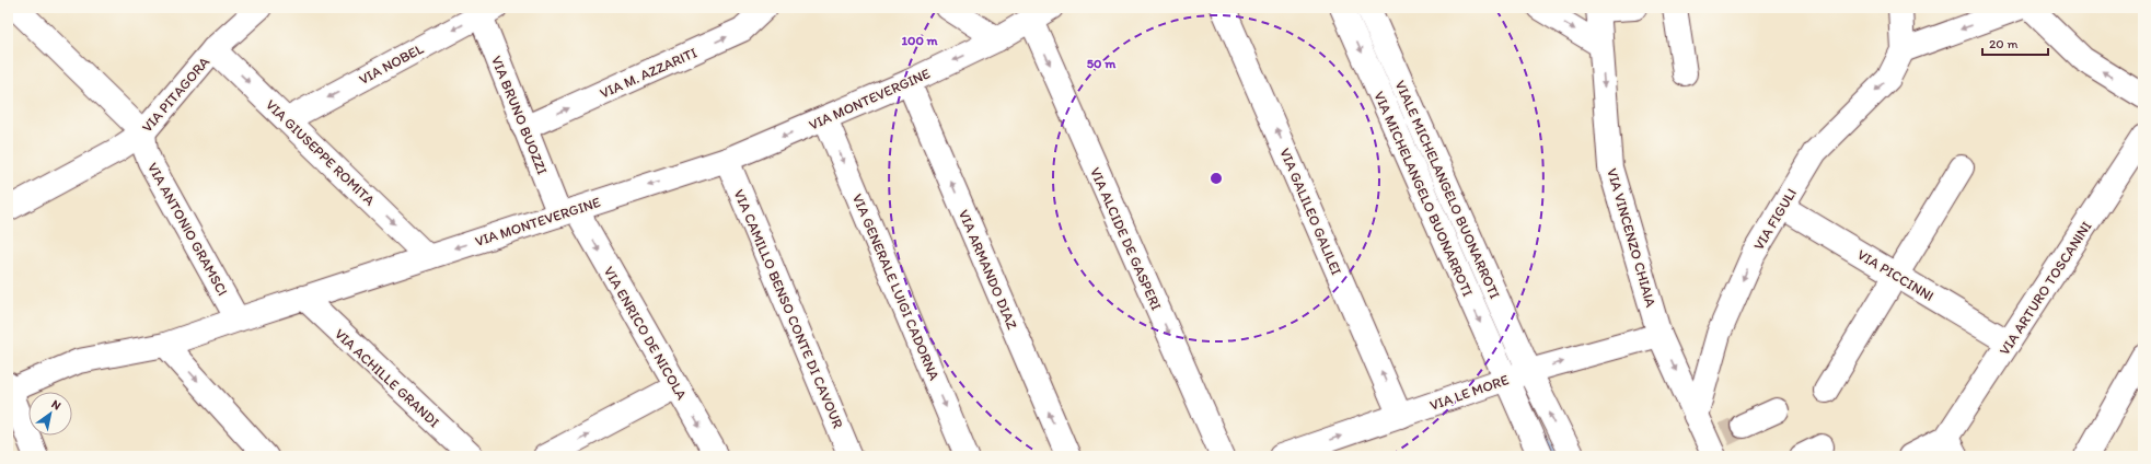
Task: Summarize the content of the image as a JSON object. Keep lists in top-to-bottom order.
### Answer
{
  "streets": {
    "street": [
      "VIA NOBEL",
      "VIA M. AZZARITI",
      "VIA PITAGORA",
      "VIA MONTEVERGINE",
      "VIA BRUNO BUOZZI",
      "VIA GIUSEPPE ROMITA",
      "VIALE MICHELANGELO BUONARROTI",
      "VIA MICHELANGELO BUONARROTI",
      "VIA GALILEO GALILEI",
      "VIA FIGULI",
      "VIA ANTONIO GRAMSCI",
      "VIA VINCENZO CHIAIA",
      "VIA ALCIDE DE GASPERI",
      "VIA ARMANDO DIAZ",
      "VIA PICCINNI",
      "VIA GENERALE LUIGI CADORNA",
      "VIA ARTURO TOSCANINI",
      "VIA CAMILLO BENSO CONTE DI CAVOUR",
      "VIA ENRICO DE NICOLA",
      "VIA ACHILLE GRANDI",
      "VIA LE MORE"
    ]
  },
  "crossings": [
    ["VIA NOBEL", "VIA BRUNO BUOZZI"],
    ["VIA NOBEL", "VIA GIUSEPPE ROMITA"],
    ["VIA M. AZZARITI", "VIA BRUNO BUOZZI"],
    ["VIA PITAGORA", "VIA GIUSEPPE ROMITA"],
    ["VIA PITAGORA", "VIA ANTONIO GRAMSCI"],
    ["VIA MONTEVERGINE", "VIA BRUNO BUOZZI"],
    ["VIA MONTEVERGINE", "VIA GIUSEPPE ROMITA"],
    ["VIA MONTEVERGINE", "VIA ANTONIO GRAMSCI"],
    ["VIA MONTEVERGINE", "VIA ALCIDE DE GASPERI"],
    ["VIA MONTEVERGINE", "VIA ARMANDO DIAZ"],
    ["VIA MONTEVERGINE", "VIA GENERALE LUIGI CADORNA"],
    ["VIA MONTEVERGINE", "VIA CAMILLO BENSO CONTE DI CAVOUR"],
    ["VIA MONTEVERGINE", "VIA ENRICO DE NICOLA"],
    ["VIA MONTEVERGINE", "VIA ACHILLE GRANDI"],
    ["VIA BRUNO BUOZZI", "VIA ENRICO DE NICOLA"],
    ["VIALE MICHELANGELO BUONARROTI", "VIA LE MORE"],
    ["VIA MICHELANGELO BUONARROTI", "VIA LE MORE"],
    ["VIA GALILEO GALILEI", "VIA LE MORE"],
    ["VIA FIGULI", "VIA VINCENZO CHIAIA"],
    ["VIA FIGULI", "VIA PICCINNI"],
    ["VIA VINCENZO CHIAIA", "VIA LE MORE"],
    ["VIA PICCINNI", "VIA ARTURO TOSCANINI"]
  ],
  "one_way": [
    "VIA NOBEL",
    "VIA M. AZZARITI",
    "VIA MONTEVERGINE",
    "VIA GIUSEPPE ROMITA",
    "VIA MICHELANGELO BUONARROTI",
    "VIA GALILEO GALILEI",
    "VIA VINCENZO CHIAIA",
    "VIA ALCIDE DE GASPERI",
    "VIA ARMANDO DIAZ",
    "VIA GENERALE LUIGI CADORNA",
    "VIA ENRICO DE NICOLA",
    "VIA LE MORE"
  ],
  "scale_bar": "20 m",
  "north": "top right",
  "rings": ["100 m", "50 m"]
}
